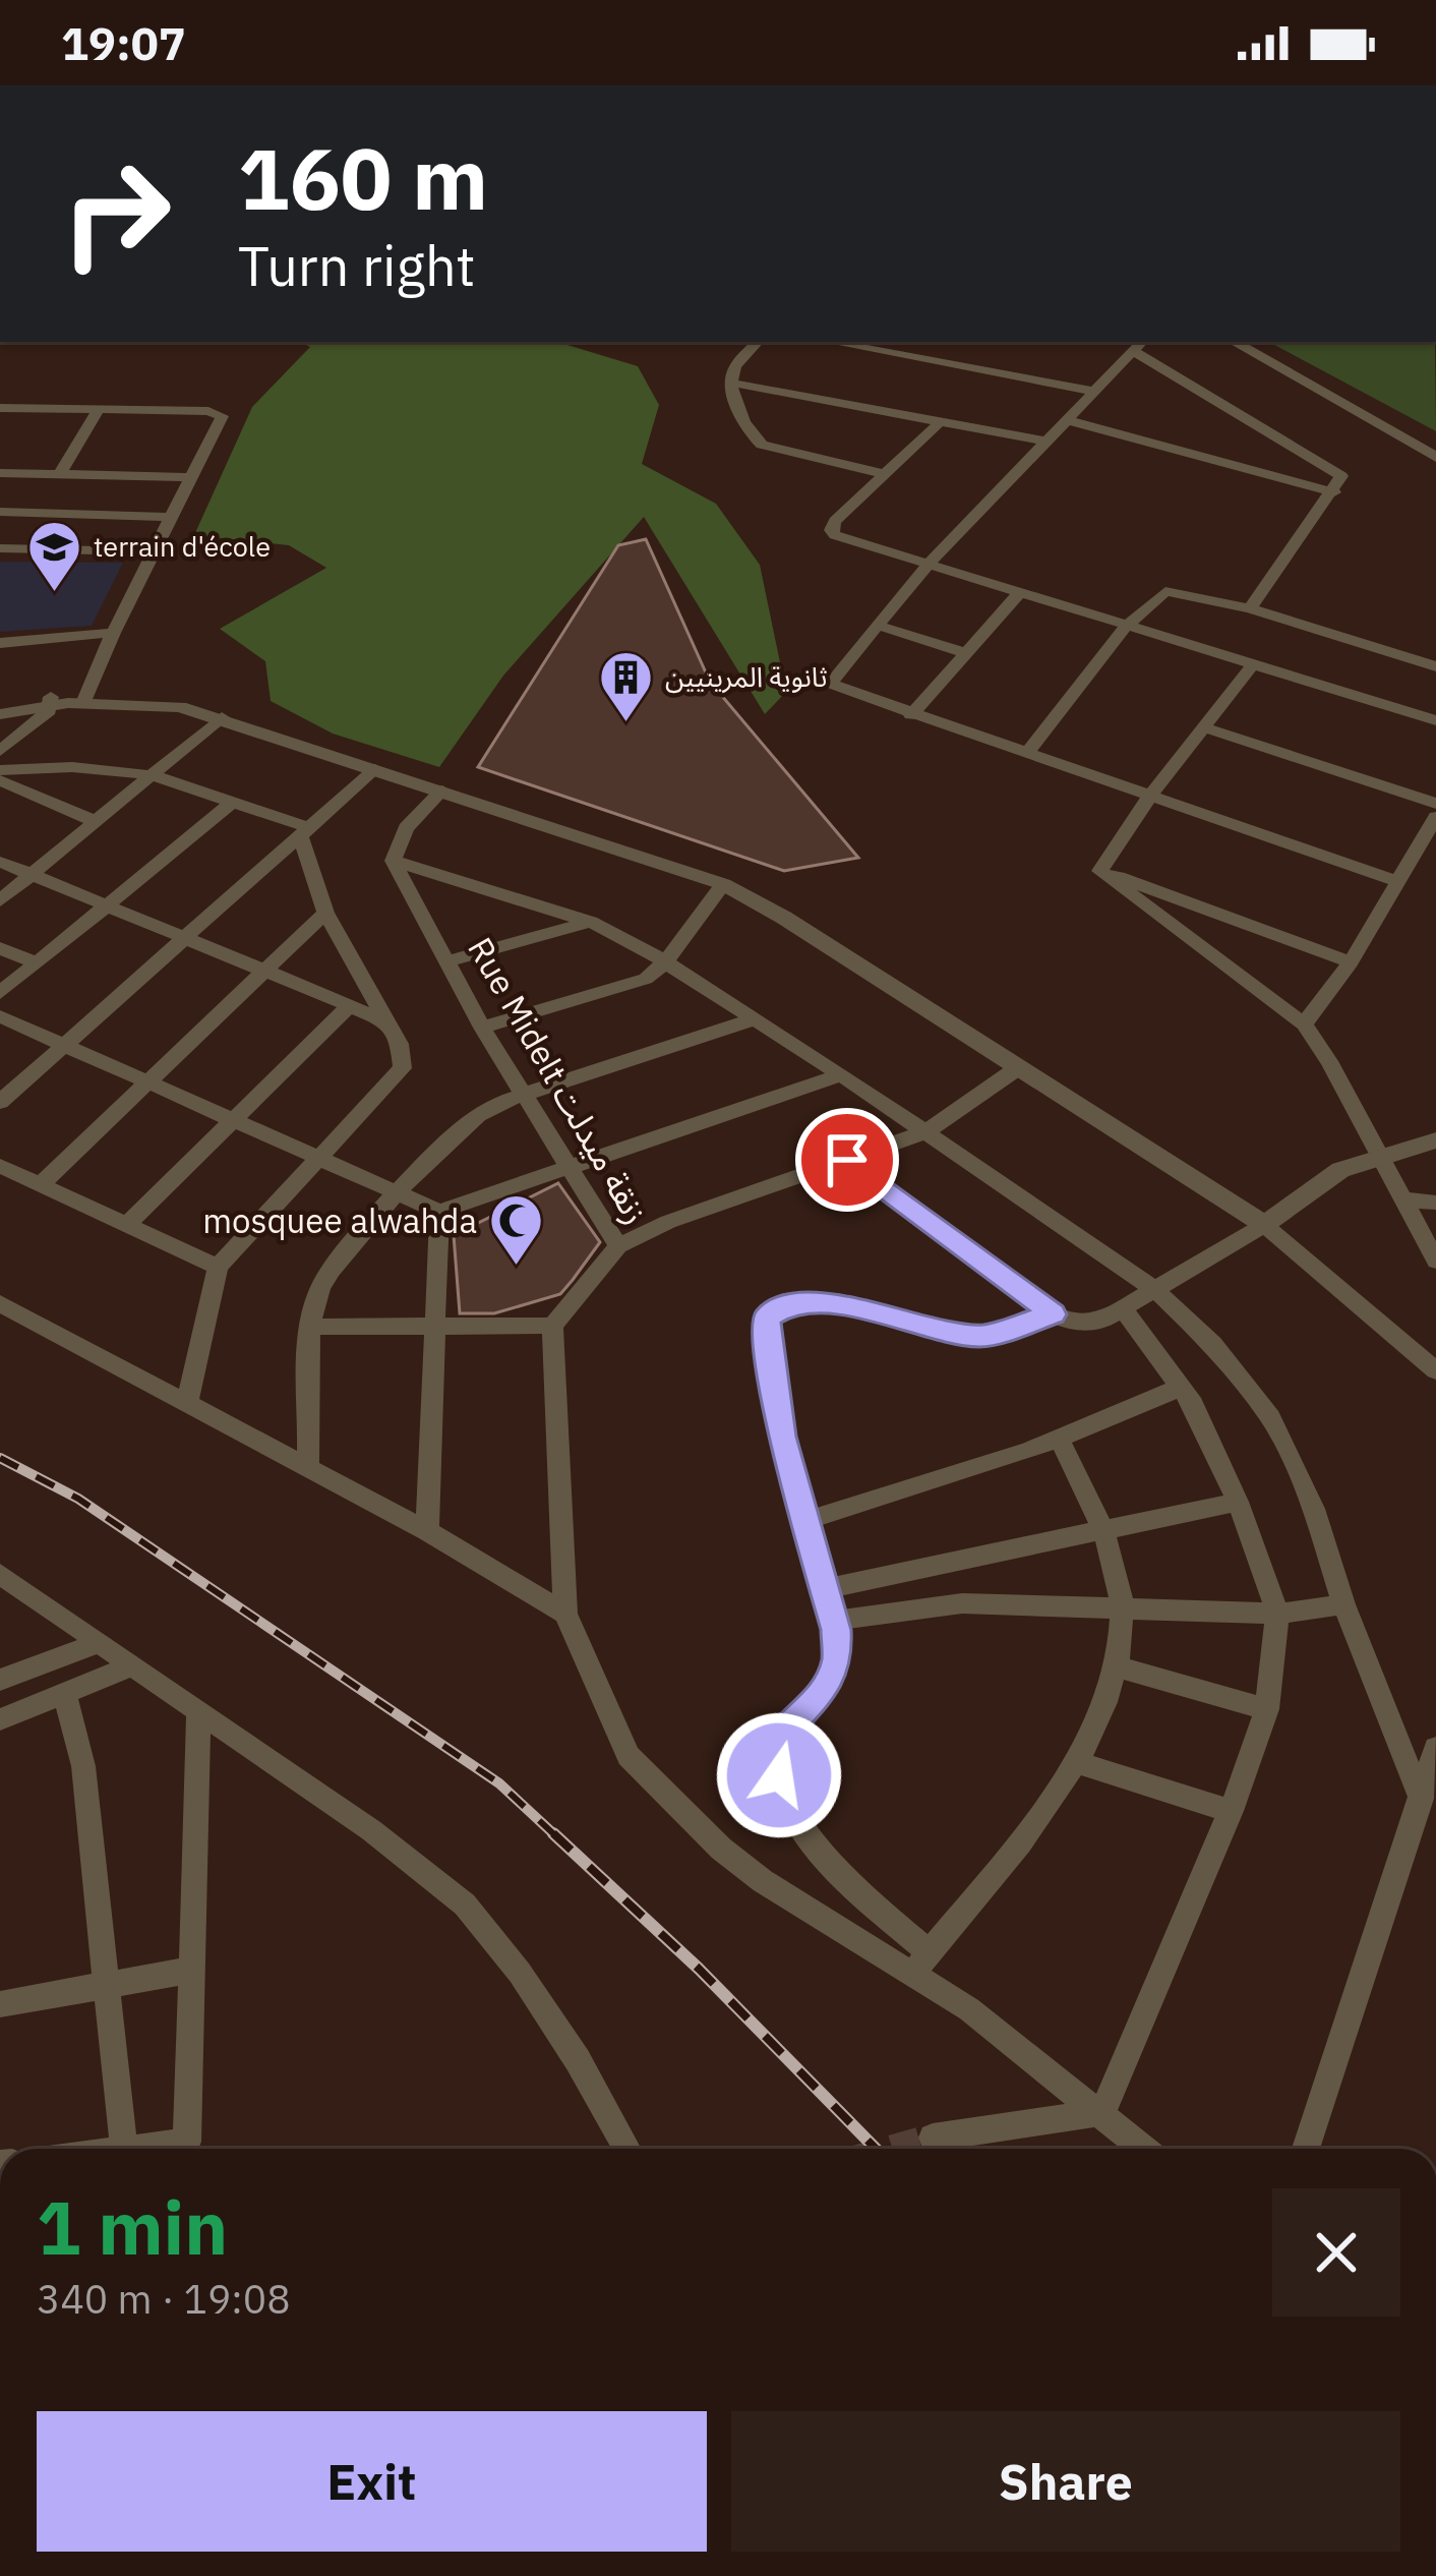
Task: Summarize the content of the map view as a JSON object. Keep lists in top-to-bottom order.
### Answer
{
  "streets": {
    "street": ["Rue Midelt زنقة ميدلت"]
  },
  "places": {
    "school or university": ["terrain d'école"],
    "building": ["ثانوية المرينيين"],
    "mosque": ["mosquee alwahda"]
  },
  "page": {
    "status": "19:07",
    "turn": ["160 m", "Turn right"],
    "heading": ["1 min", "340 m · 19:08"],
    "buttons": ["Exit", "Share"]
  }
}
